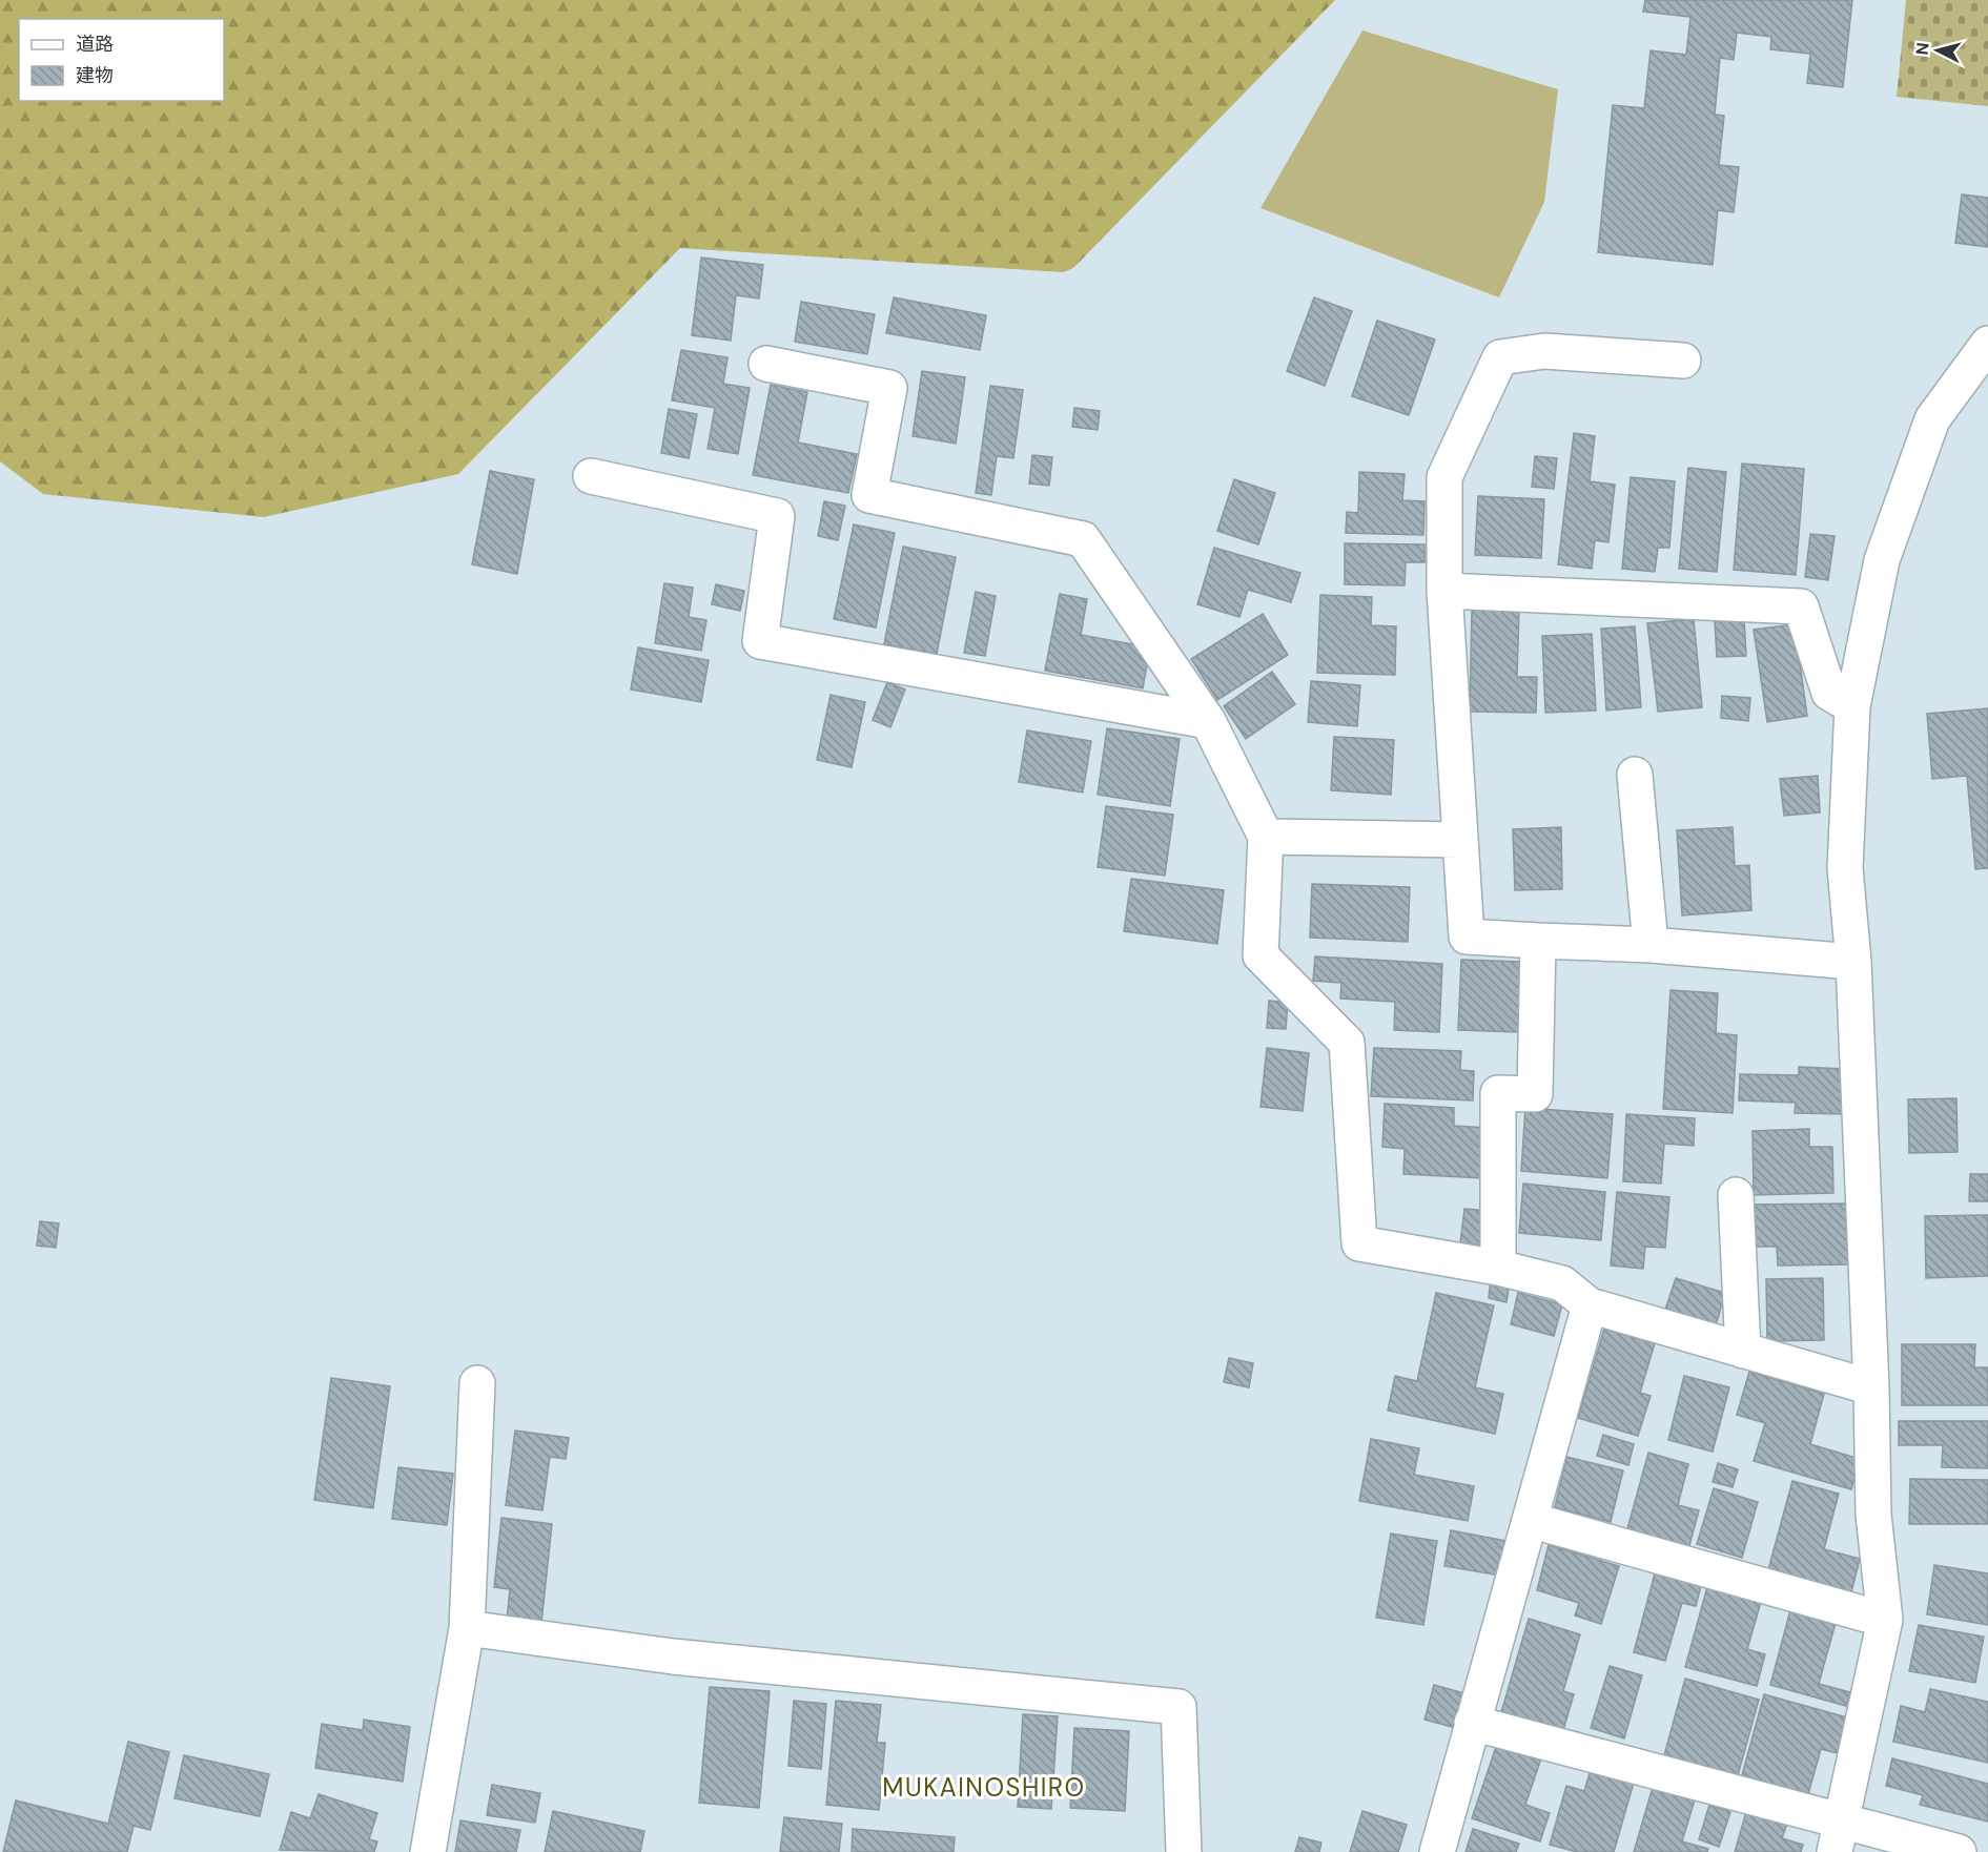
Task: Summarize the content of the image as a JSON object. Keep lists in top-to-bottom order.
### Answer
{
  "districts": ["MUKAINOSHIRO"],
  "legend": ["道路", "建物"],
  "north": "left"
}
